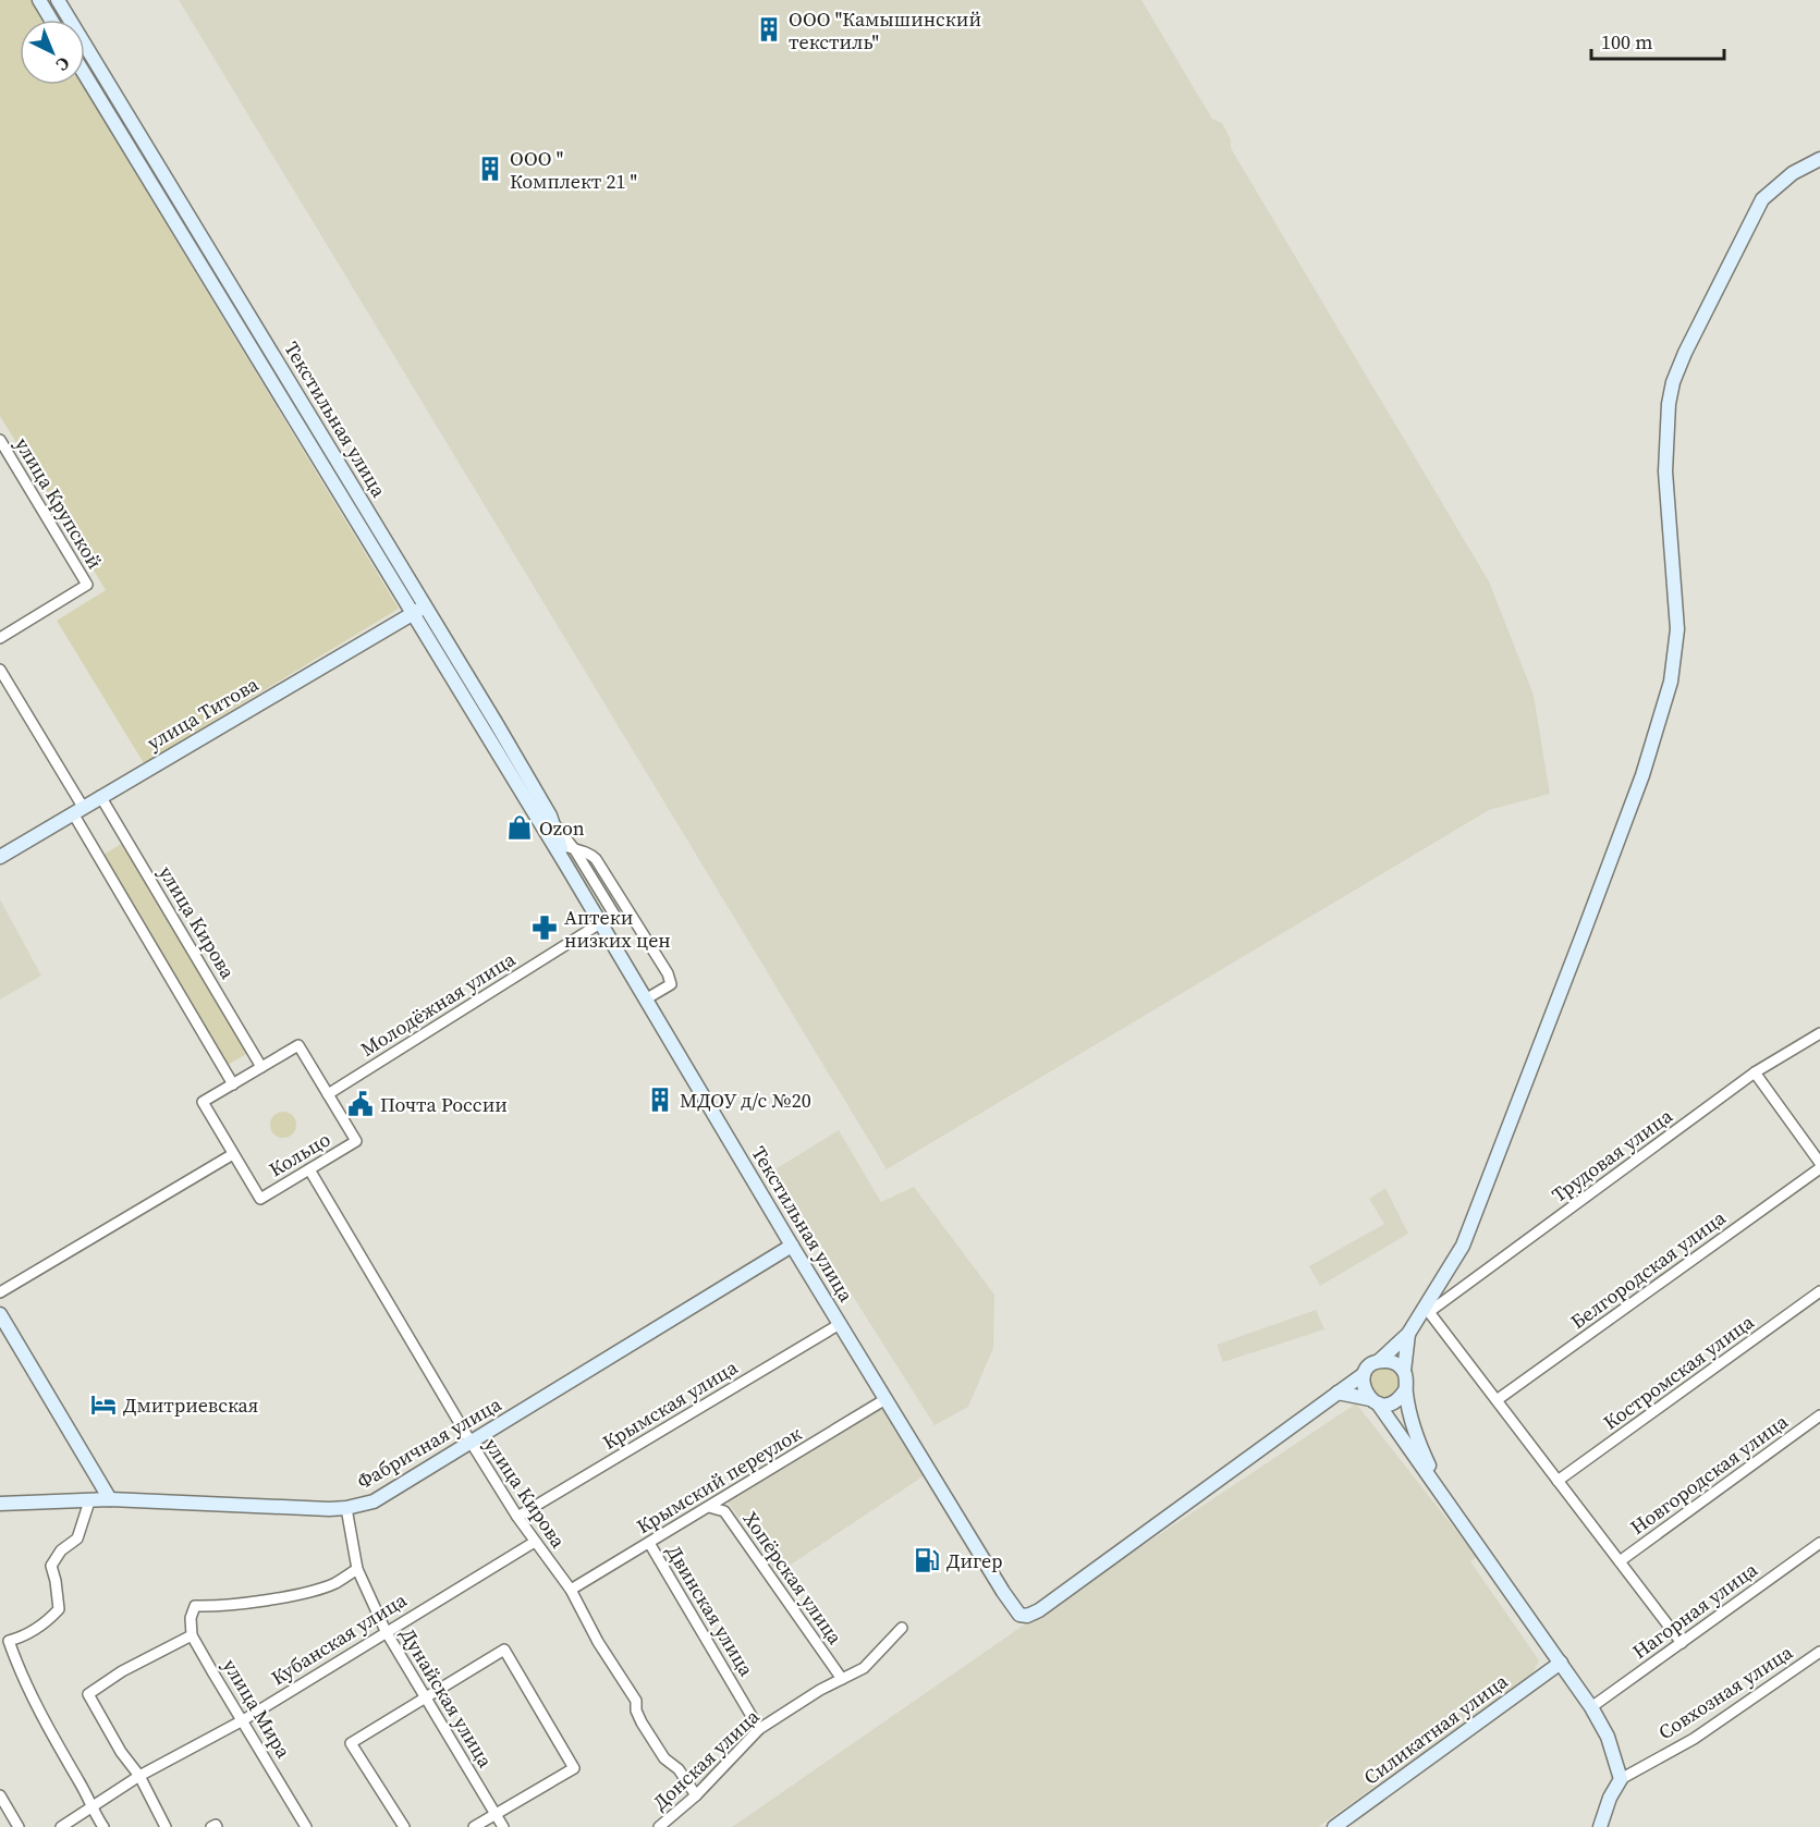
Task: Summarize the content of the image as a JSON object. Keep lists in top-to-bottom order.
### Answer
{
  "streets": {
    "street": [
      "Текстильная улица",
      "улица Крупской",
      "улица Титова",
      "улица Кирова",
      "Молодёжная улица",
      "Кольцо",
      "Трудовая улица",
      "Белгородская улица",
      "Костромская улица",
      "Крымская улица",
      "Фабричная улица",
      "Новгородская улица",
      "Крымский переулок",
      "Хопёрская улица",
      "Двинская улица",
      "Нагорная улица",
      "Кубанская улица",
      "Совхозная улица",
      "Дунайская улица",
      "улица Мира",
      "Силикатная улица",
      "Донская улица"
    ]
  },
  "crossings": [
    ["Текстильная улица", "улица Титова"],
    ["Текстильная улица", "Молодёжная улица"],
    ["Текстильная улица", "Крымская улица"],
    ["Текстильная улица", "Фабричная улица"],
    ["Текстильная улица", "Крымский переулок"],
    ["улица Титова", "улица Кирова"],
    ["улица Кирова", "Кольцо"],
    ["улица Кирова", "Крымская улица"],
    ["улица Кирова", "Фабричная улица"],
    ["улица Кирова", "Крымский переулок"],
    ["улица Кирова", "Кубанская улица"],
    ["улица Кирова", "Донская улица"],
    ["Молодёжная улица", "Кольцо"],
    ["Фабричная улица", "Дунайская улица"],
    ["Крымский переулок", "Хопёрская улица"],
    ["Крымский переулок", "Двинская улица"],
    ["Хопёрская улица", "Донская улица"],
    ["Двинская улица", "Донская улица"],
    ["Кубанская улица", "Дунайская улица"],
    ["Кубанская улица", "улица Мира"]
  ],
  "places": {
    "building": ["ООО \"Камышинский текстиль\"", "ООО \" Комплект 21 \"", "МДОУ д/с №20"],
    "shop": ["Ozon"],
    "pharmacy": ["Аптеки низких цен"],
    "public building": ["Почта России"],
    "hotel": ["Дмитриевская"],
    "fuel station": ["Дигер"]
  },
  "scale_bar": "100 m",
  "north": "bottom right"
}
